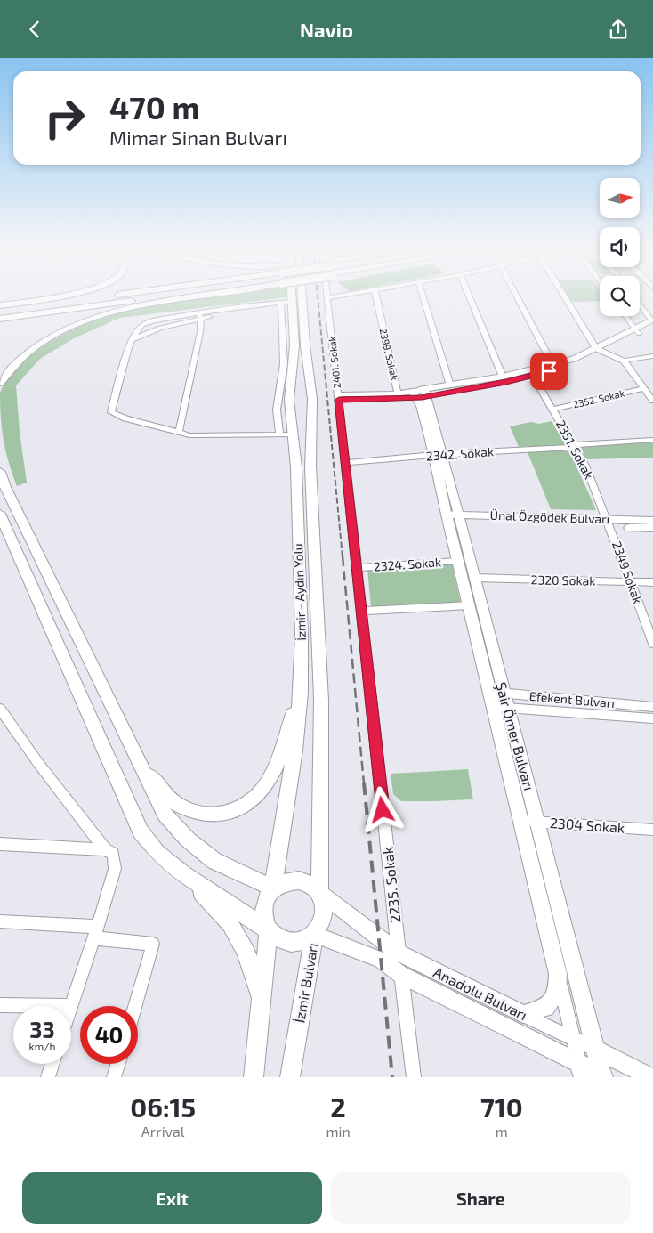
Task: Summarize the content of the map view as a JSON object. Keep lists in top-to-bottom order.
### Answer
{
  "streets": {
    "highway": ["İzmir - Aydın Yolu", "İzmir Bulvarı"],
    "main road": ["Ünal Özgödek Bulvarı", "Şair Ömer Bulvarı", "Anadolu Bulvarı"],
    "street": [
      "2399. Sokak",
      "2401. Sokak",
      "2352. Sokak",
      "2351. Sokak",
      "2342. Sokak",
      "2324. Sokak",
      "2349 Sokak",
      "2320 Sokak",
      "Efekent Bulvarı",
      "2304 Sokak",
      "2235. Sokak"
    ]
  },
  "crossings": [
    ["2401. Sokak", "2235. Sokak"],
    ["2352. Sokak", "2351. Sokak"],
    ["2351. Sokak", "2342. Sokak"],
    ["2351. Sokak", "Ünal Özgödek Bulvarı"],
    ["2351. Sokak", "2349 Sokak"],
    ["2342. Sokak", "Şair Ömer Bulvarı"],
    ["2342. Sokak", "2235. Sokak"],
    ["Ünal Özgödek Bulvarı", "2349 Sokak"],
    ["Ünal Özgödek Bulvarı", "Şair Ömer Bulvarı"],
    ["2324. Sokak", "Şair Ömer Bulvarı"],
    ["2324. Sokak", "2235. Sokak"],
    ["2349 Sokak", "2320 Sokak"],
    ["2320 Sokak", "Şair Ömer Bulvarı"],
    ["İzmir - Aydın Yolu", "İzmir Bulvarı"],
    ["İzmir - Aydın Yolu", "Anadolu Bulvarı"],
    ["Efekent Bulvarı", "Şair Ömer Bulvarı"],
    ["Şair Ömer Bulvarı", "2304 Sokak"],
    ["Şair Ömer Bulvarı", "Anadolu Bulvarı"],
    ["2235. Sokak", "Anadolu Bulvarı"],
    ["İzmir Bulvarı", "Anadolu Bulvarı"]
  ],
  "north": "right",
  "page": {
    "header": "Navio",
    "turn": ["470 m", "Mimar Sinan Bulvarı"],
    "speed": "33 km/h",
    "limit": "40",
    "eta": [
      "06:15",
      "Arrival",
      "2",
      "min",
      "710",
      "m"
    ],
    "buttons": ["Exit", "Share"]
  }
}
